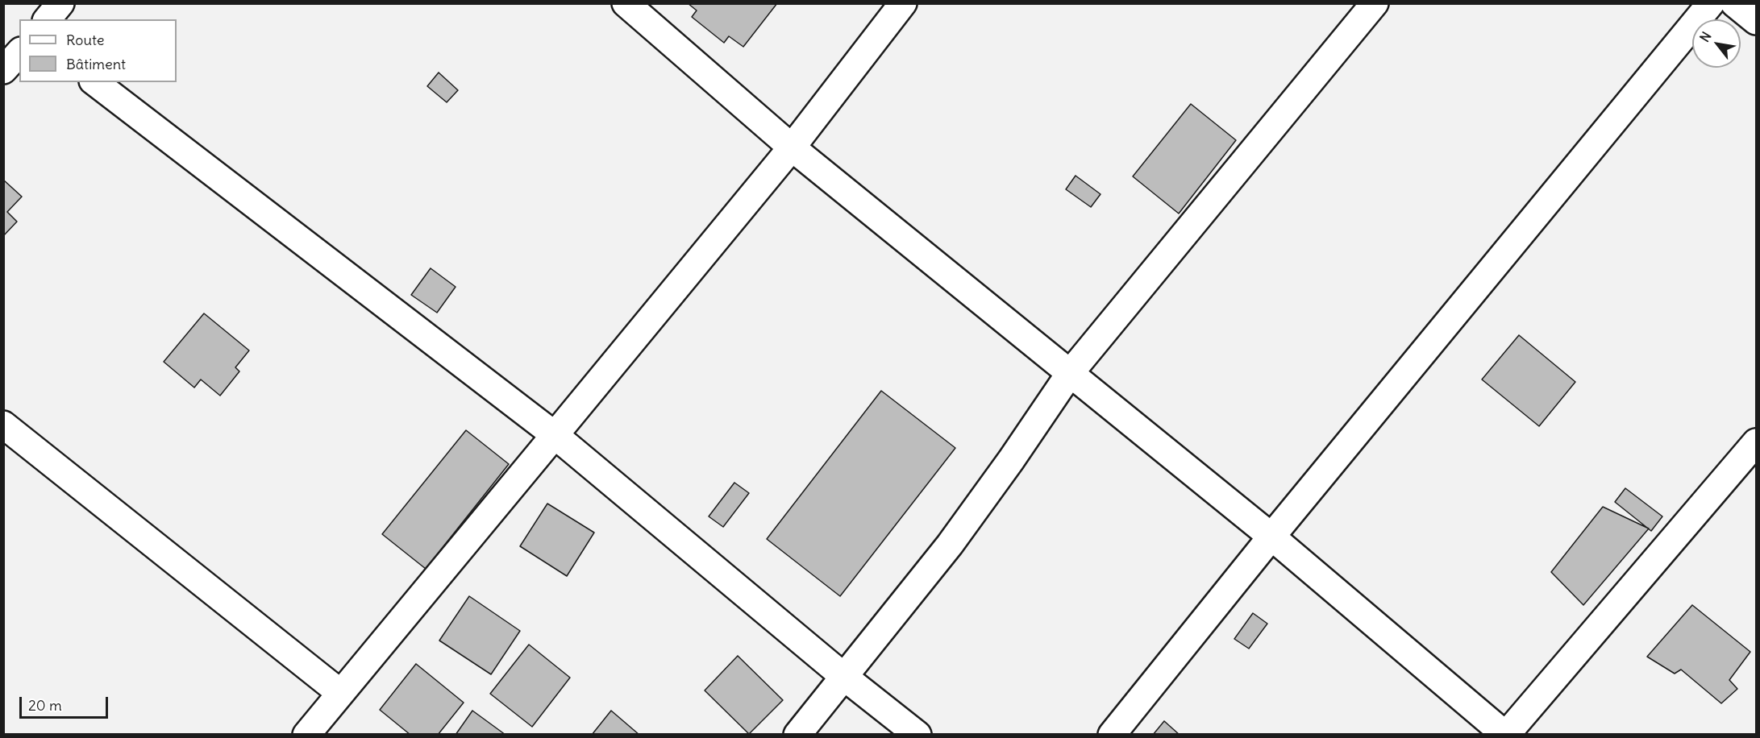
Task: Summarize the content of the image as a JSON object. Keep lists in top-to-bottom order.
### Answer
{
  "legend": ["Route", "Bâtiment"],
  "scale_bar": "20 m",
  "north": "top left"
}
